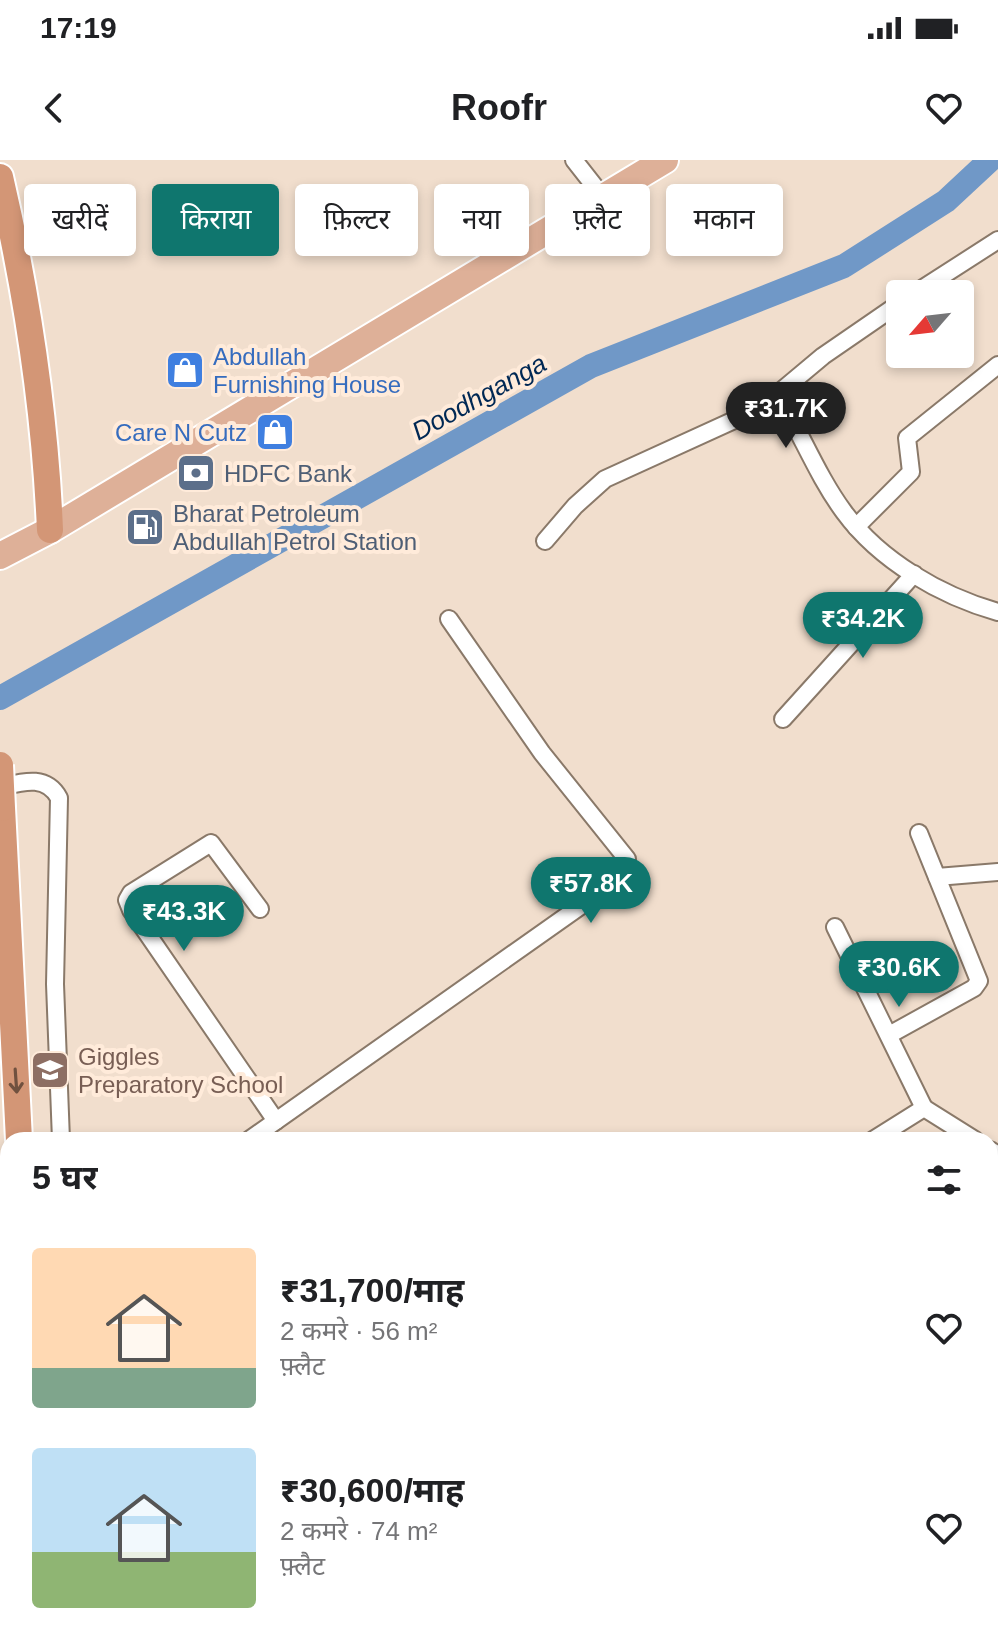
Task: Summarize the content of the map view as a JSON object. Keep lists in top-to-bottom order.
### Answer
{
  "water": ["Doodhganga"],
  "places": {
    "shop": ["Abdullah Furnishing House", "Care N Cutz"],
    "bank": ["HDFC Bank"],
    "fuel station": ["Bharat Petroleum Abdullah Petrol Station"],
    "school or university": ["Giggles Preparatory School"]
  },
  "north": "bottom left",
  "page": {
    "status": "17:19",
    "header": "Roofr",
    "chip": [
      "खरीदें",
      "किराया",
      "फ़िल्टर",
      "नया",
      "फ़्लैट",
      "मकान"
    ],
    "price": [
      "₹31.7K",
      "₹34.2K",
      "₹57.8K",
      "₹43.3K",
      "₹30.6K"
    ],
    "heading": "5 घर",
    "list": [
      {
        "name": "₹31,700/माह",
        "note": "2 कमरे · 56 m² · फ़्लैट"
      },
      {
        "name": "₹30,600/माह",
        "note": "2 कमरे · 74 m² · फ़्लैट"
      }
    ]
  }
}
